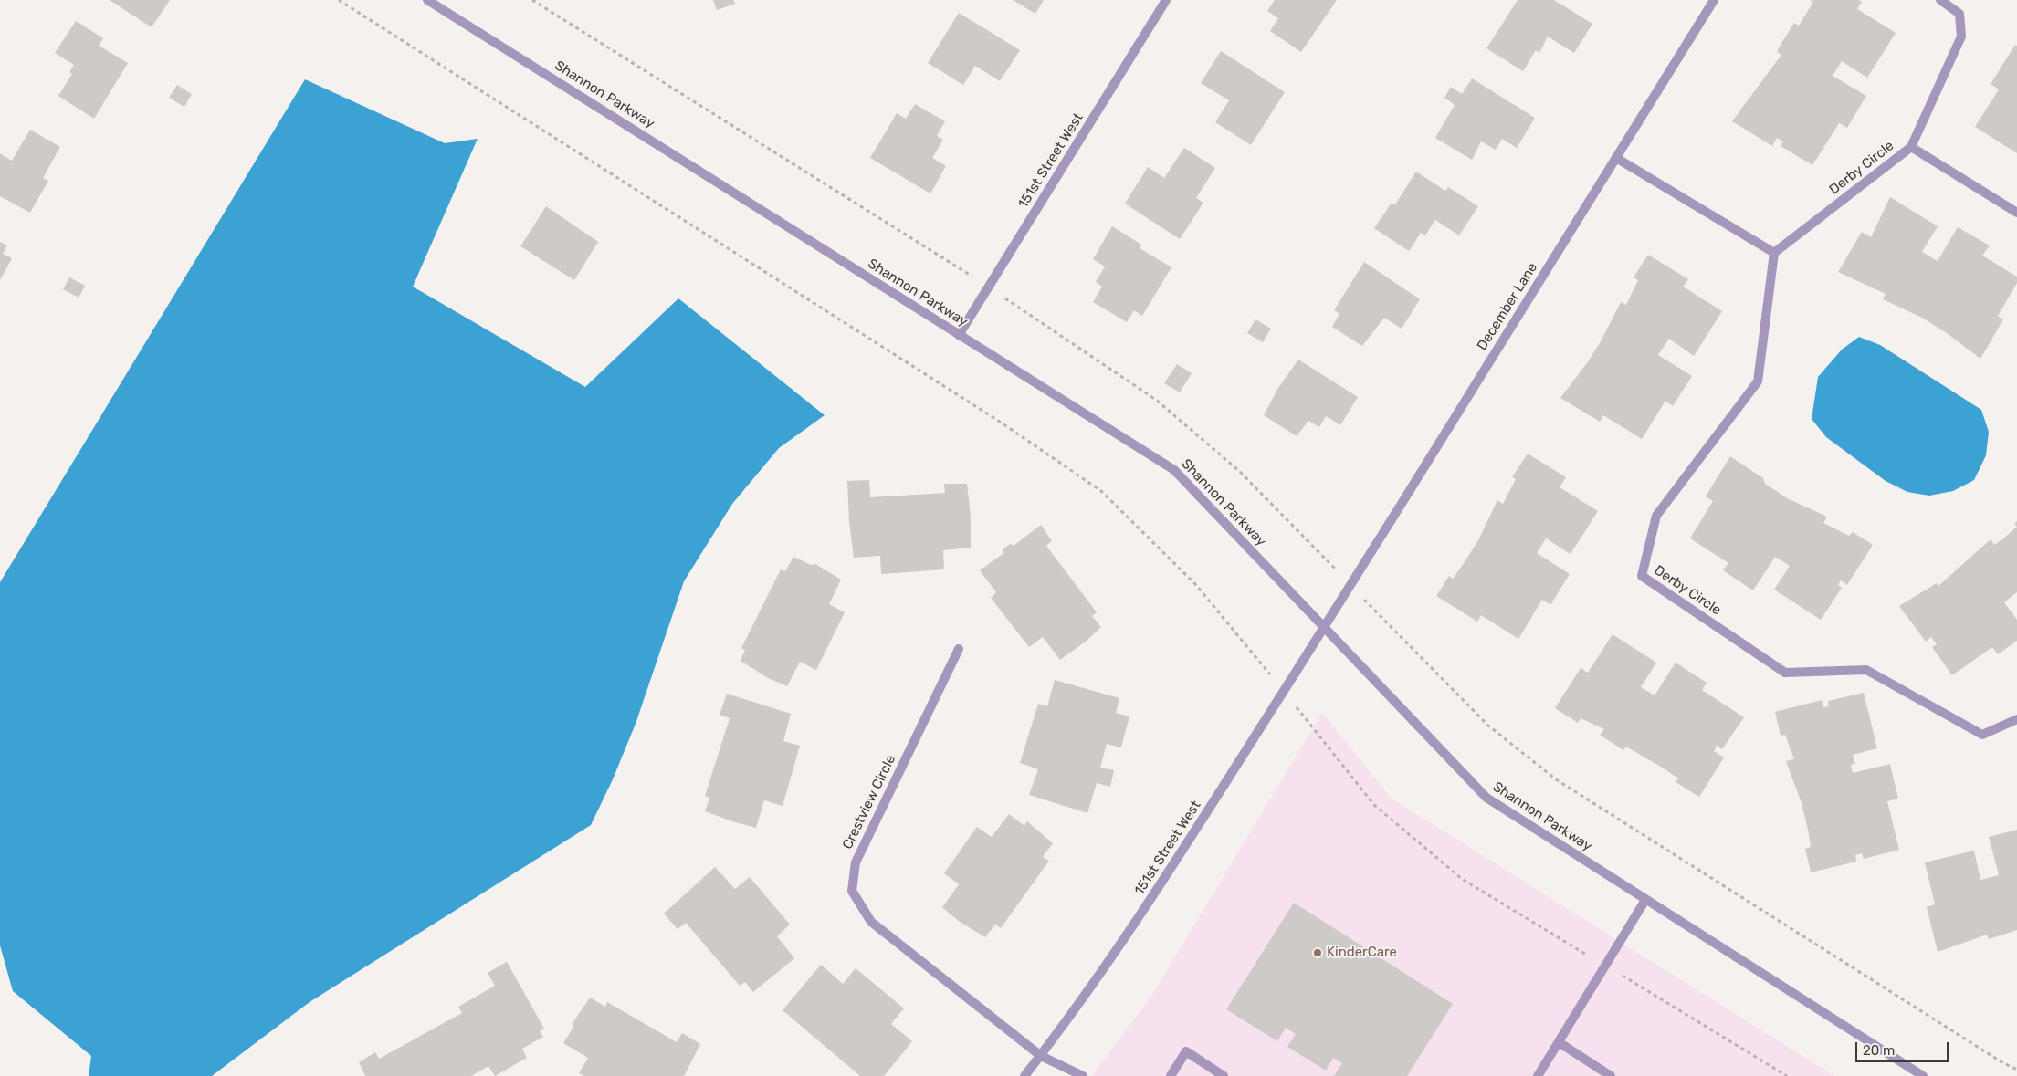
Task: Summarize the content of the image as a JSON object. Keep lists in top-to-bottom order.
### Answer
{
  "streets": {
    "street": [
      "Shannon Parkway",
      "151st Street West",
      "Derby Circle",
      "December Lane",
      "Crestview Circle"
    ]
  },
  "crossings": [
    ["Shannon Parkway", "151st Street West"],
    ["Shannon Parkway", "December Lane"],
    ["151st Street West", "December Lane"],
    ["151st Street West", "Crestview Circle"]
  ],
  "places": ["KinderCare"],
  "scale_bar": "20 m"
}
